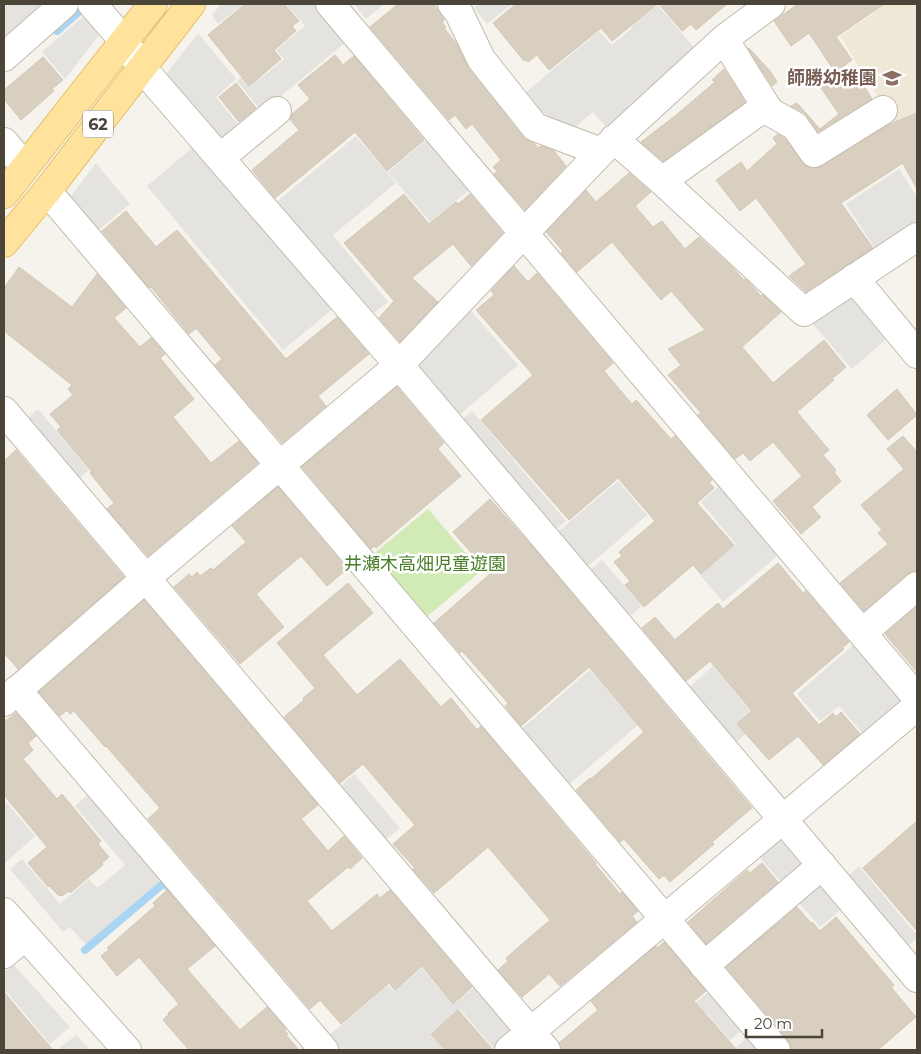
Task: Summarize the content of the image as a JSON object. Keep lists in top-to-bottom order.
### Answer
{
  "streets": {
    "main road": ["62"]
  },
  "parks": ["井瀬木高畑児童遊園"],
  "places": {
    "school or university": ["師勝幼稚園"]
  },
  "scale_bar": "20 m"
}
